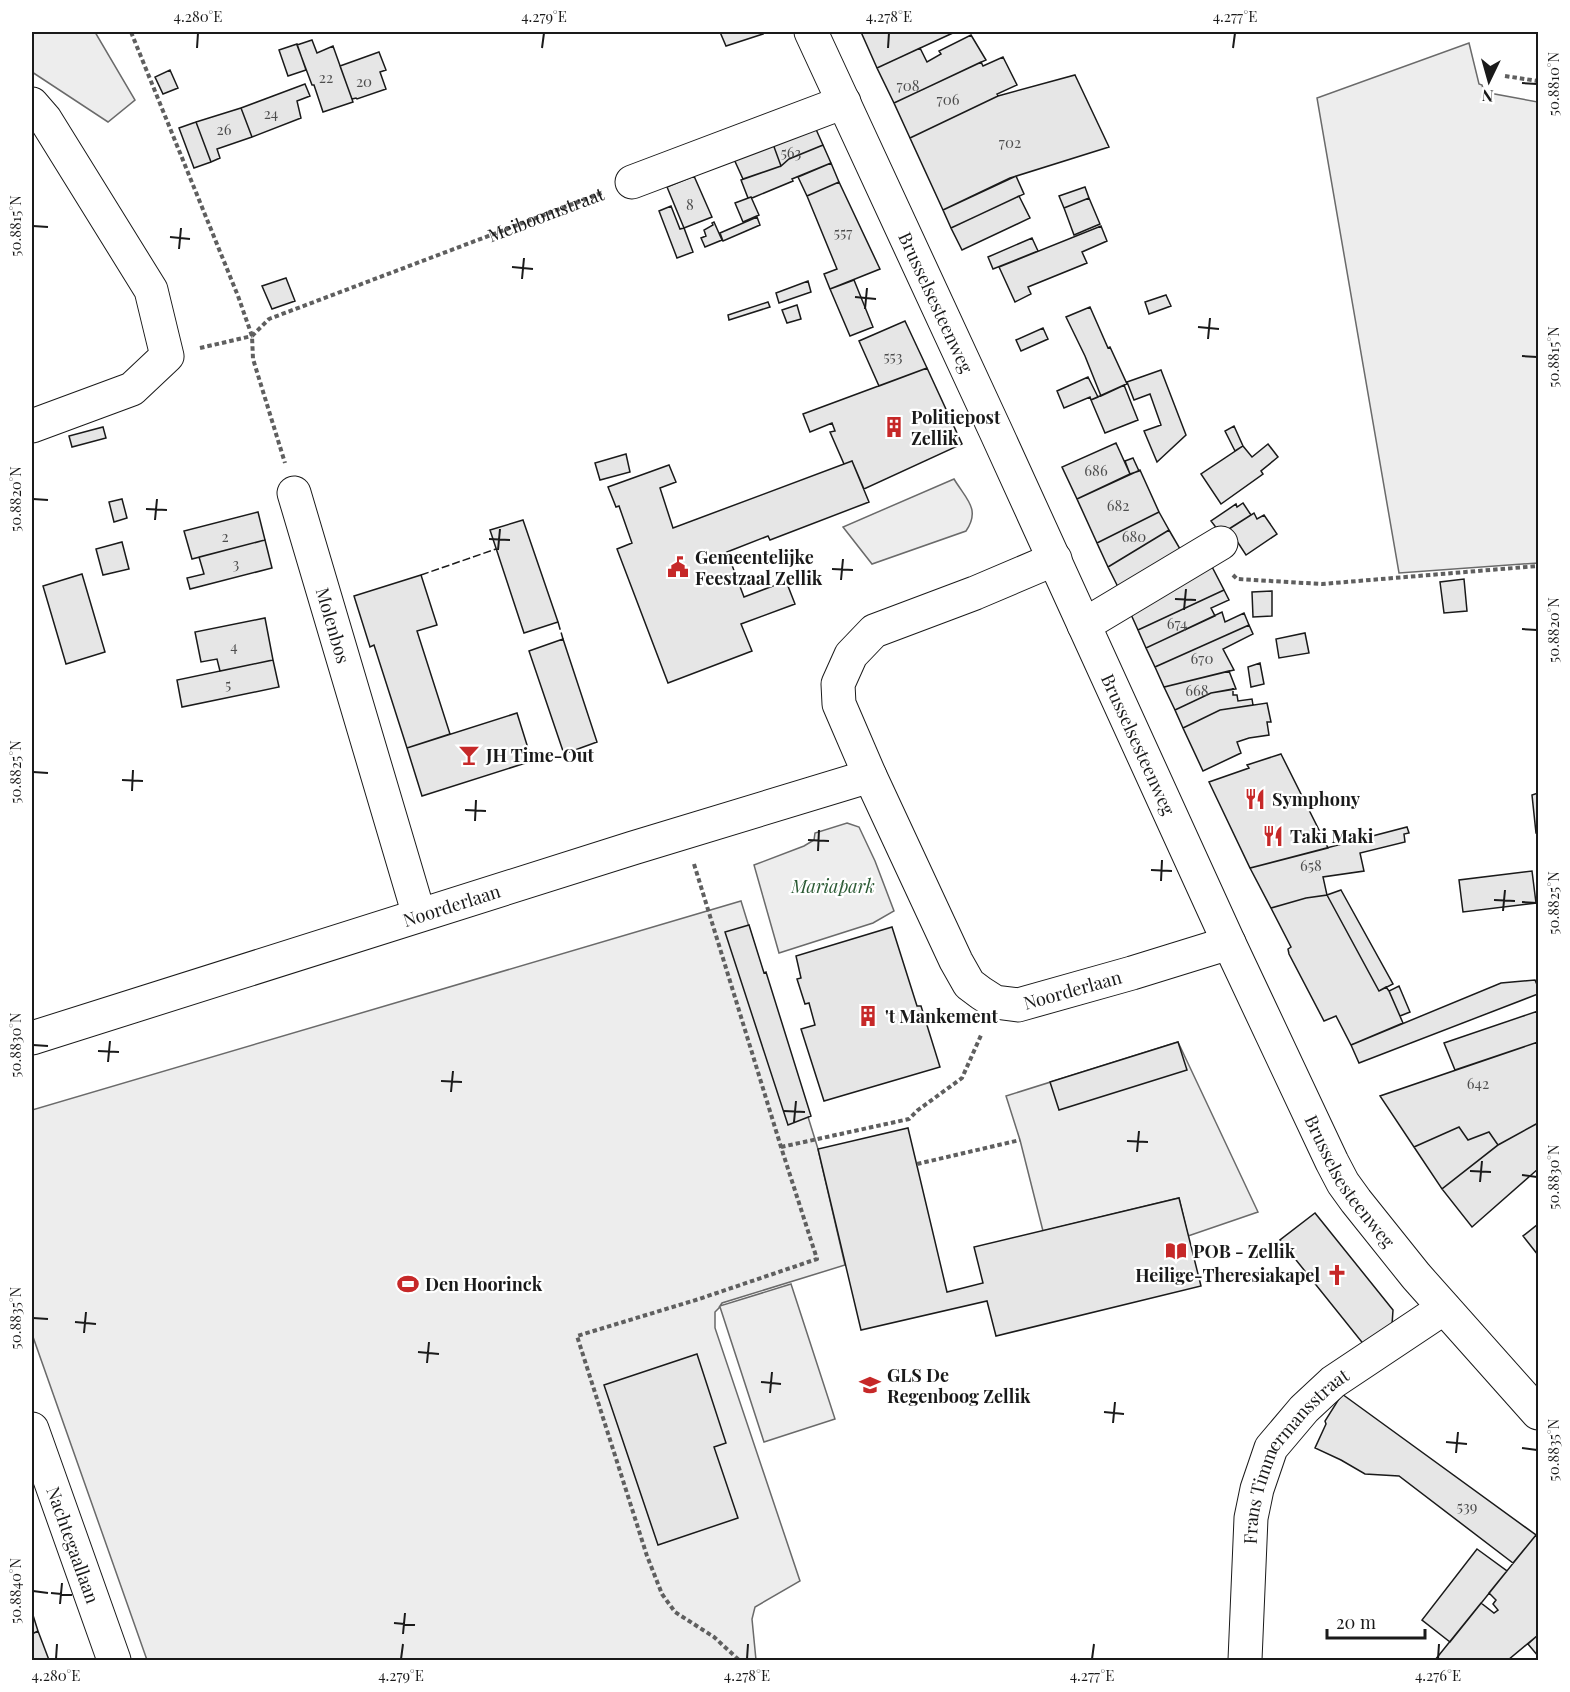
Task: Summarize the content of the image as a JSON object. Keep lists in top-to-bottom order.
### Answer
{
  "streets": {
    "street": [
      "Brusselsesteenweg",
      "Molenbos",
      "Noorderlaan",
      "Frans Timmermansstraat",
      "Nachtegaallaan"
    ],
    "path": ["Meiboomstraat"]
  },
  "crossings": [
    ["Brusselsesteenweg", "Noorderlaan"],
    ["Brusselsesteenweg", "Frans Timmermansstraat"],
    ["Molenbos", "Noorderlaan"]
  ],
  "parks": ["Mariapark"],
  "places": {
    "building": ["Politiepost Zellik", "'t Mankement"],
    "public building": ["Gemeentelijke Feestzaal Zellik"],
    "bar": ["JH Time-Out"],
    "restaurant": ["Symphony", "Taki Maki"],
    "library": ["POB - Zellik"],
    "church": ["Heilige-Theresiakapel"],
    "sports": ["Den Hoorinck"],
    "school or university": ["GLS De Regenboog Zellik"]
  },
  "house_numbers": [
    "22",
    "20",
    "708",
    "706",
    "24",
    "26",
    "702",
    "563",
    "8",
    "557",
    "553",
    "686",
    "682",
    "2",
    "680",
    "3",
    "674",
    "4",
    "670",
    "5",
    "668",
    "658",
    "642",
    "539"
  ],
  "scale_bar": "20 m",
  "north": "bottom",
  "coordinates": [
    "4.280°E",
    "4.279°E",
    "4.278°E",
    "4.277°E",
    "50.8810°N",
    "50.8815°N",
    "50.8820°N",
    "50.8825°N",
    "50.8830°N",
    "50.8835°N",
    "50.8840°N",
    "4.276°E"
  ]
}
